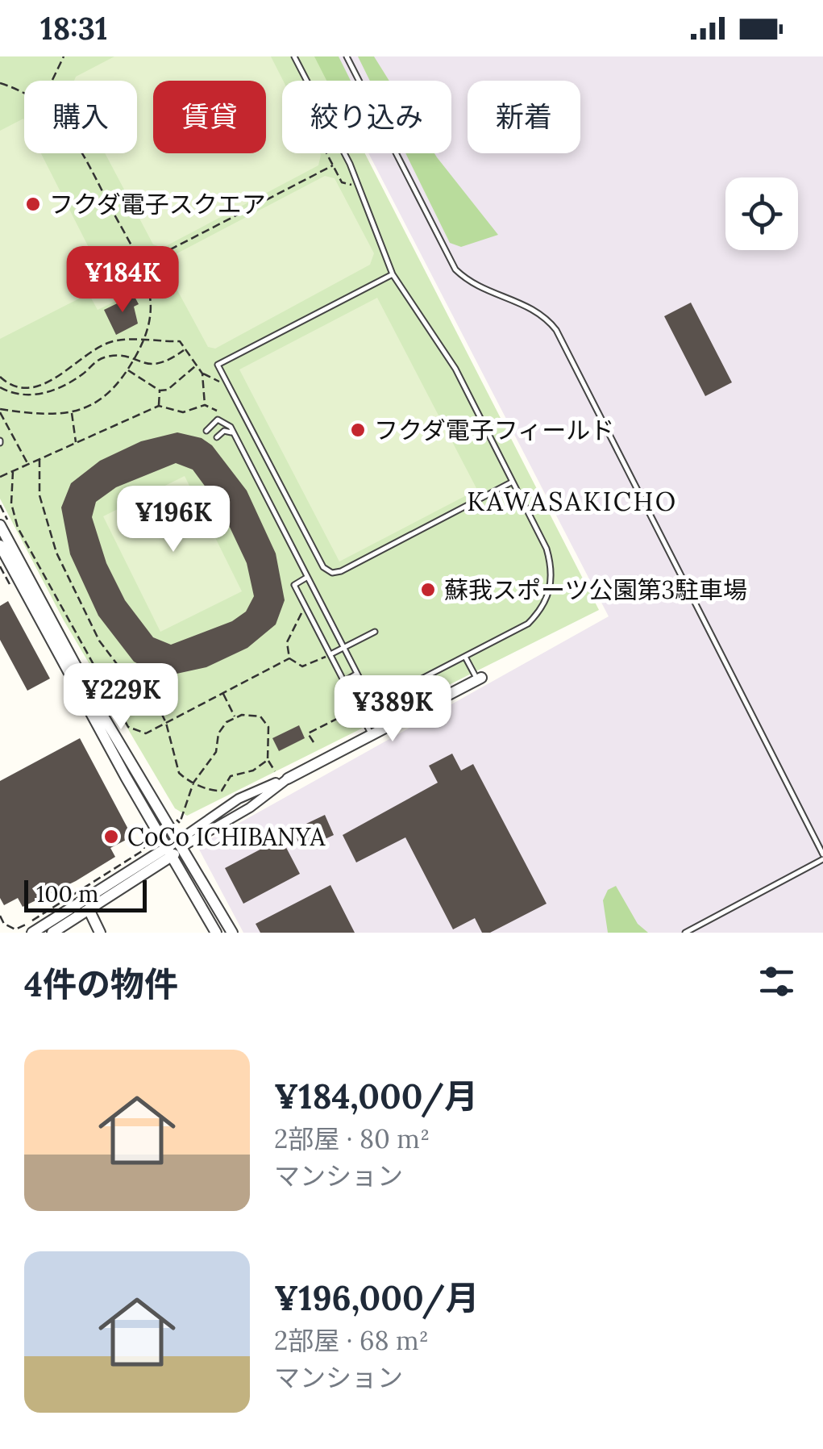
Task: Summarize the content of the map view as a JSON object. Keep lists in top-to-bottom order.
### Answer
{
  "districts": ["KAWASAKICHO"],
  "places": [
    "フクダ電子スクエア",
    "フクダ電子フィールド",
    "蘇我スポーツ公園第3駐車場",
    "CoCo ICHIBANYA"
  ],
  "scale_bar": "100 m",
  "page": {
    "status": "18:31",
    "chip": [
      "購入",
      "賃貸",
      "絞り込み",
      "新着"
    ],
    "price": [
      "¥184K",
      "¥196K",
      "¥229K",
      "¥389K"
    ],
    "scale": "100 m",
    "heading": "4件の物件",
    "list": [
      {
        "name": "¥184,000/月",
        "note": "2部屋 · 80 m² · マンション"
      },
      {
        "name": "¥196,000/月",
        "note": "2部屋 · 68 m² · マンション"
      }
    ]
  }
}
